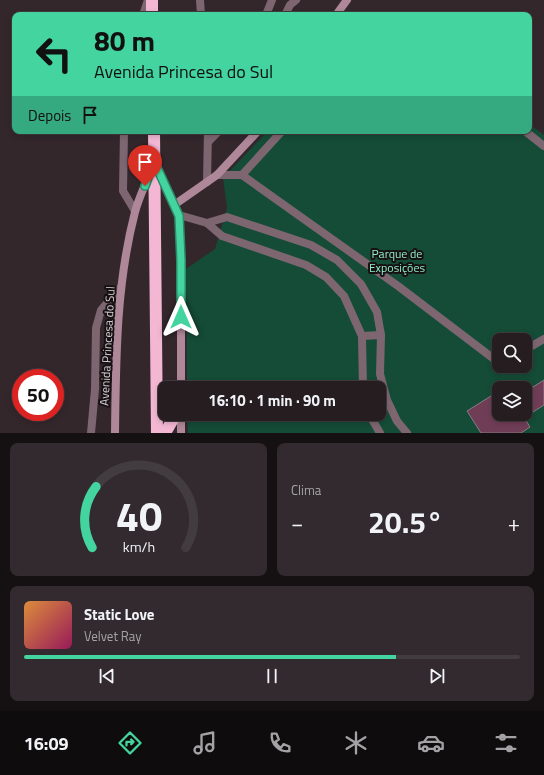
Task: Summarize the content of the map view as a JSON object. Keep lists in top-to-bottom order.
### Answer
{
  "streets": {
    "main road": ["Avenida Princesa do Sul"]
  },
  "parks": ["Parque de Exposições"],
  "page": {
    "turn": ["80 m", "Avenida Princesa do Sul"],
    "then": "Depois",
    "limit": "50",
    "trip": "16:10 · 1 min · 90 m",
    "tile": "Clima",
    "heat": ["−", "20.5°", "+"],
    "song": ["Static Love", "Velvet Ray"],
    "tabs": "16:09",
    "gauge": ["40", "km/h"]
  }
}
